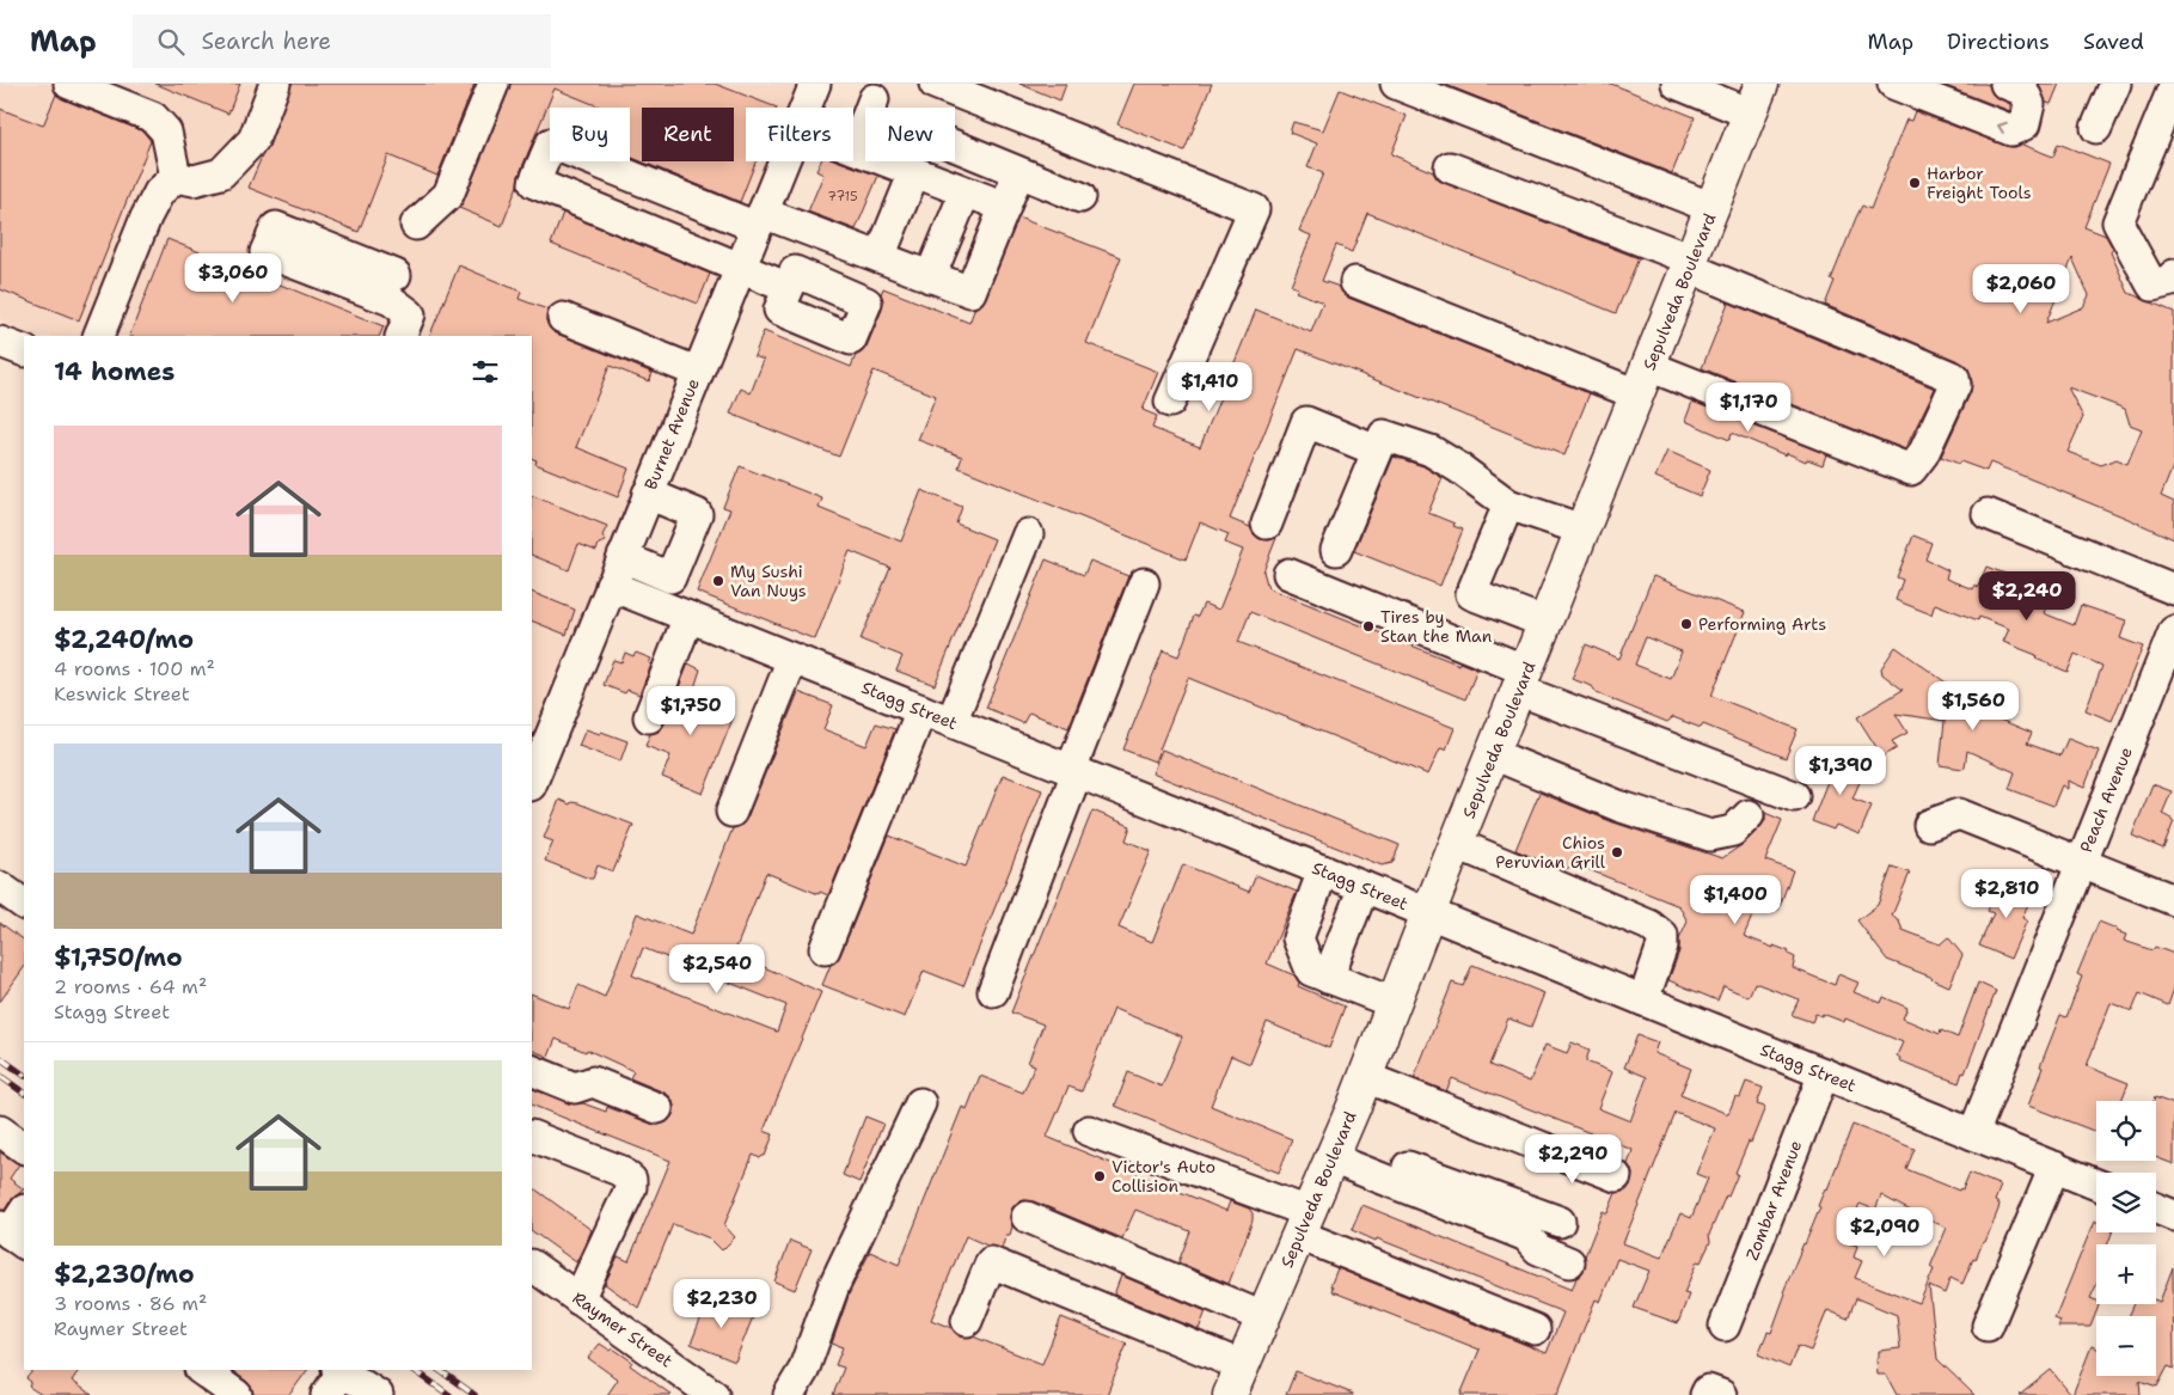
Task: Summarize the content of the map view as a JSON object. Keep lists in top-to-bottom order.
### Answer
{
  "streets": {
    "main road": ["Sepulveda Boulevard"],
    "street": [
      "Burnet Avenue",
      "Stagg Street",
      "Peach Avenue",
      "Zombar Avenue",
      "Raymer Street"
    ]
  },
  "crossings": [
    ["Sepulveda Boulevard", "Stagg Street"],
    ["Burnet Avenue", "Stagg Street"],
    ["Stagg Street", "Peach Avenue"],
    ["Stagg Street", "Zombar Avenue"]
  ],
  "places": [
    "Harbor Freight Tools",
    "My Sushi Van Nuys",
    "Performing Arts",
    "Tires by Stan the Man",
    "Chios Peruvian Grill",
    "Victor's Auto Collision"
  ],
  "house_numbers": ["7715"],
  "page": {
    "header": "Map",
    "search": "Search here",
    "nav": ["Map", "Directions", "Saved"],
    "chip": [
      "Buy",
      "Rent",
      "Filters",
      "New"
    ],
    "price": [
      "$3,060",
      "$2,060",
      "$1,410",
      "$1,170",
      "$2,240",
      "$1,560",
      "$1,750",
      "$1,390",
      "$2,810",
      "$1,400",
      "$2,540",
      "$2,290",
      "$2,090",
      "$2,230"
    ],
    "heading": "14 homes",
    "list": [
      {
        "name": "$2,240/mo",
        "note": "4 rooms · 100 m² · Keswick Street"
      },
      {
        "name": "$1,750/mo",
        "note": "2 rooms · 64 m² · Stagg Street"
      },
      {
        "name": "$2,230/mo",
        "note": "3 rooms · 86 m² · Raymer Street"
      }
    ],
    "map_buttons": ["+", "−"]
  }
}
